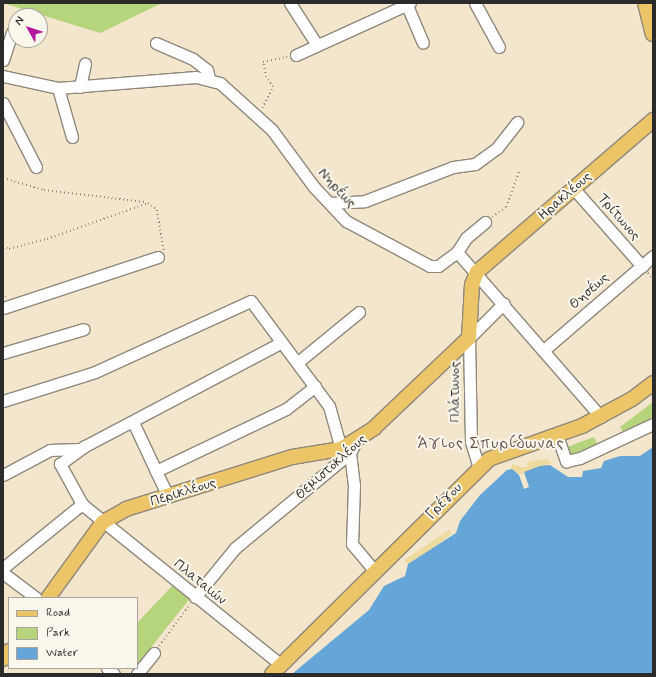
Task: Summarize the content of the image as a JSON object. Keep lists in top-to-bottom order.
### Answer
{
  "streets": {
    "main road": [
      "Ηρακλέους",
      "Θεμιστοκλέους",
      "Περικλέους",
      "Γρέγου"
    ],
    "street": [
      "Νηρέως",
      "Τρίτωνος",
      "Θησέως",
      "Πλάτωνος",
      "Πλαταιών"
    ]
  },
  "crossings": [
    ["Ηρακλέους", "Τρίτωνος"],
    ["Τρίτωνος", "Θησέως"],
    ["Πλάτωνος", "Θεμιστοκλέους"],
    ["Πλάτωνος", "Γρέγου"],
    ["Θεμιστοκλέους", "Περικλέους"],
    ["Θεμιστοκλέους", "Πλαταιών"],
    ["Περικλέους", "Πλαταιών"],
    ["Γρέγου", "Πλαταιών"]
  ],
  "districts": ["Άγιος Σπυρίδωνας"],
  "legend": ["Road", "Park", "Water"],
  "north": "top left"
}
